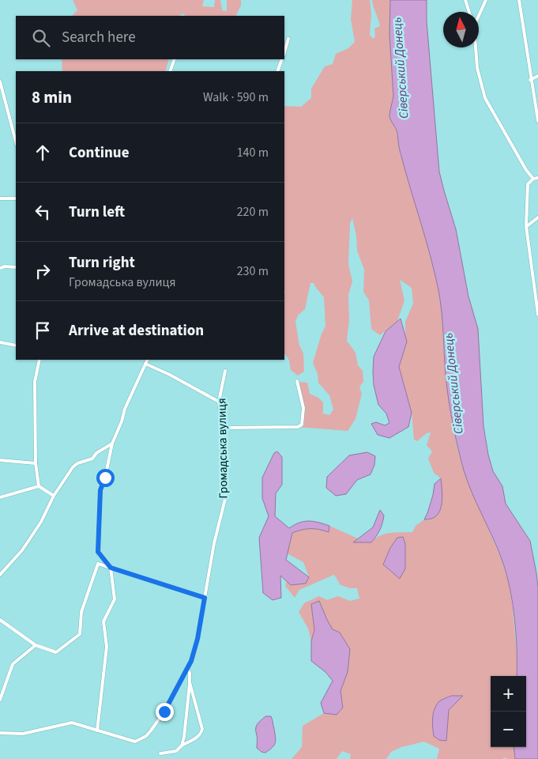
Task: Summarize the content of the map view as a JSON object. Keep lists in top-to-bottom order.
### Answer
{
  "streets": {
    "street": ["Громадська вулиця"]
  },
  "water": ["Сіверський Донець"],
  "north": "top",
  "page": {
    "search": "Search here",
    "heading": ["8 min", "Walk · 590 m"],
    "list": [
      ["Continue", "140 m"],
      ["Turn left", "220 m"],
      ["Turn right", "Громадська вулиця", "230 m"],
      "Arrive at destination"
    ],
    "map_buttons": ["+", "−"]
  }
}
